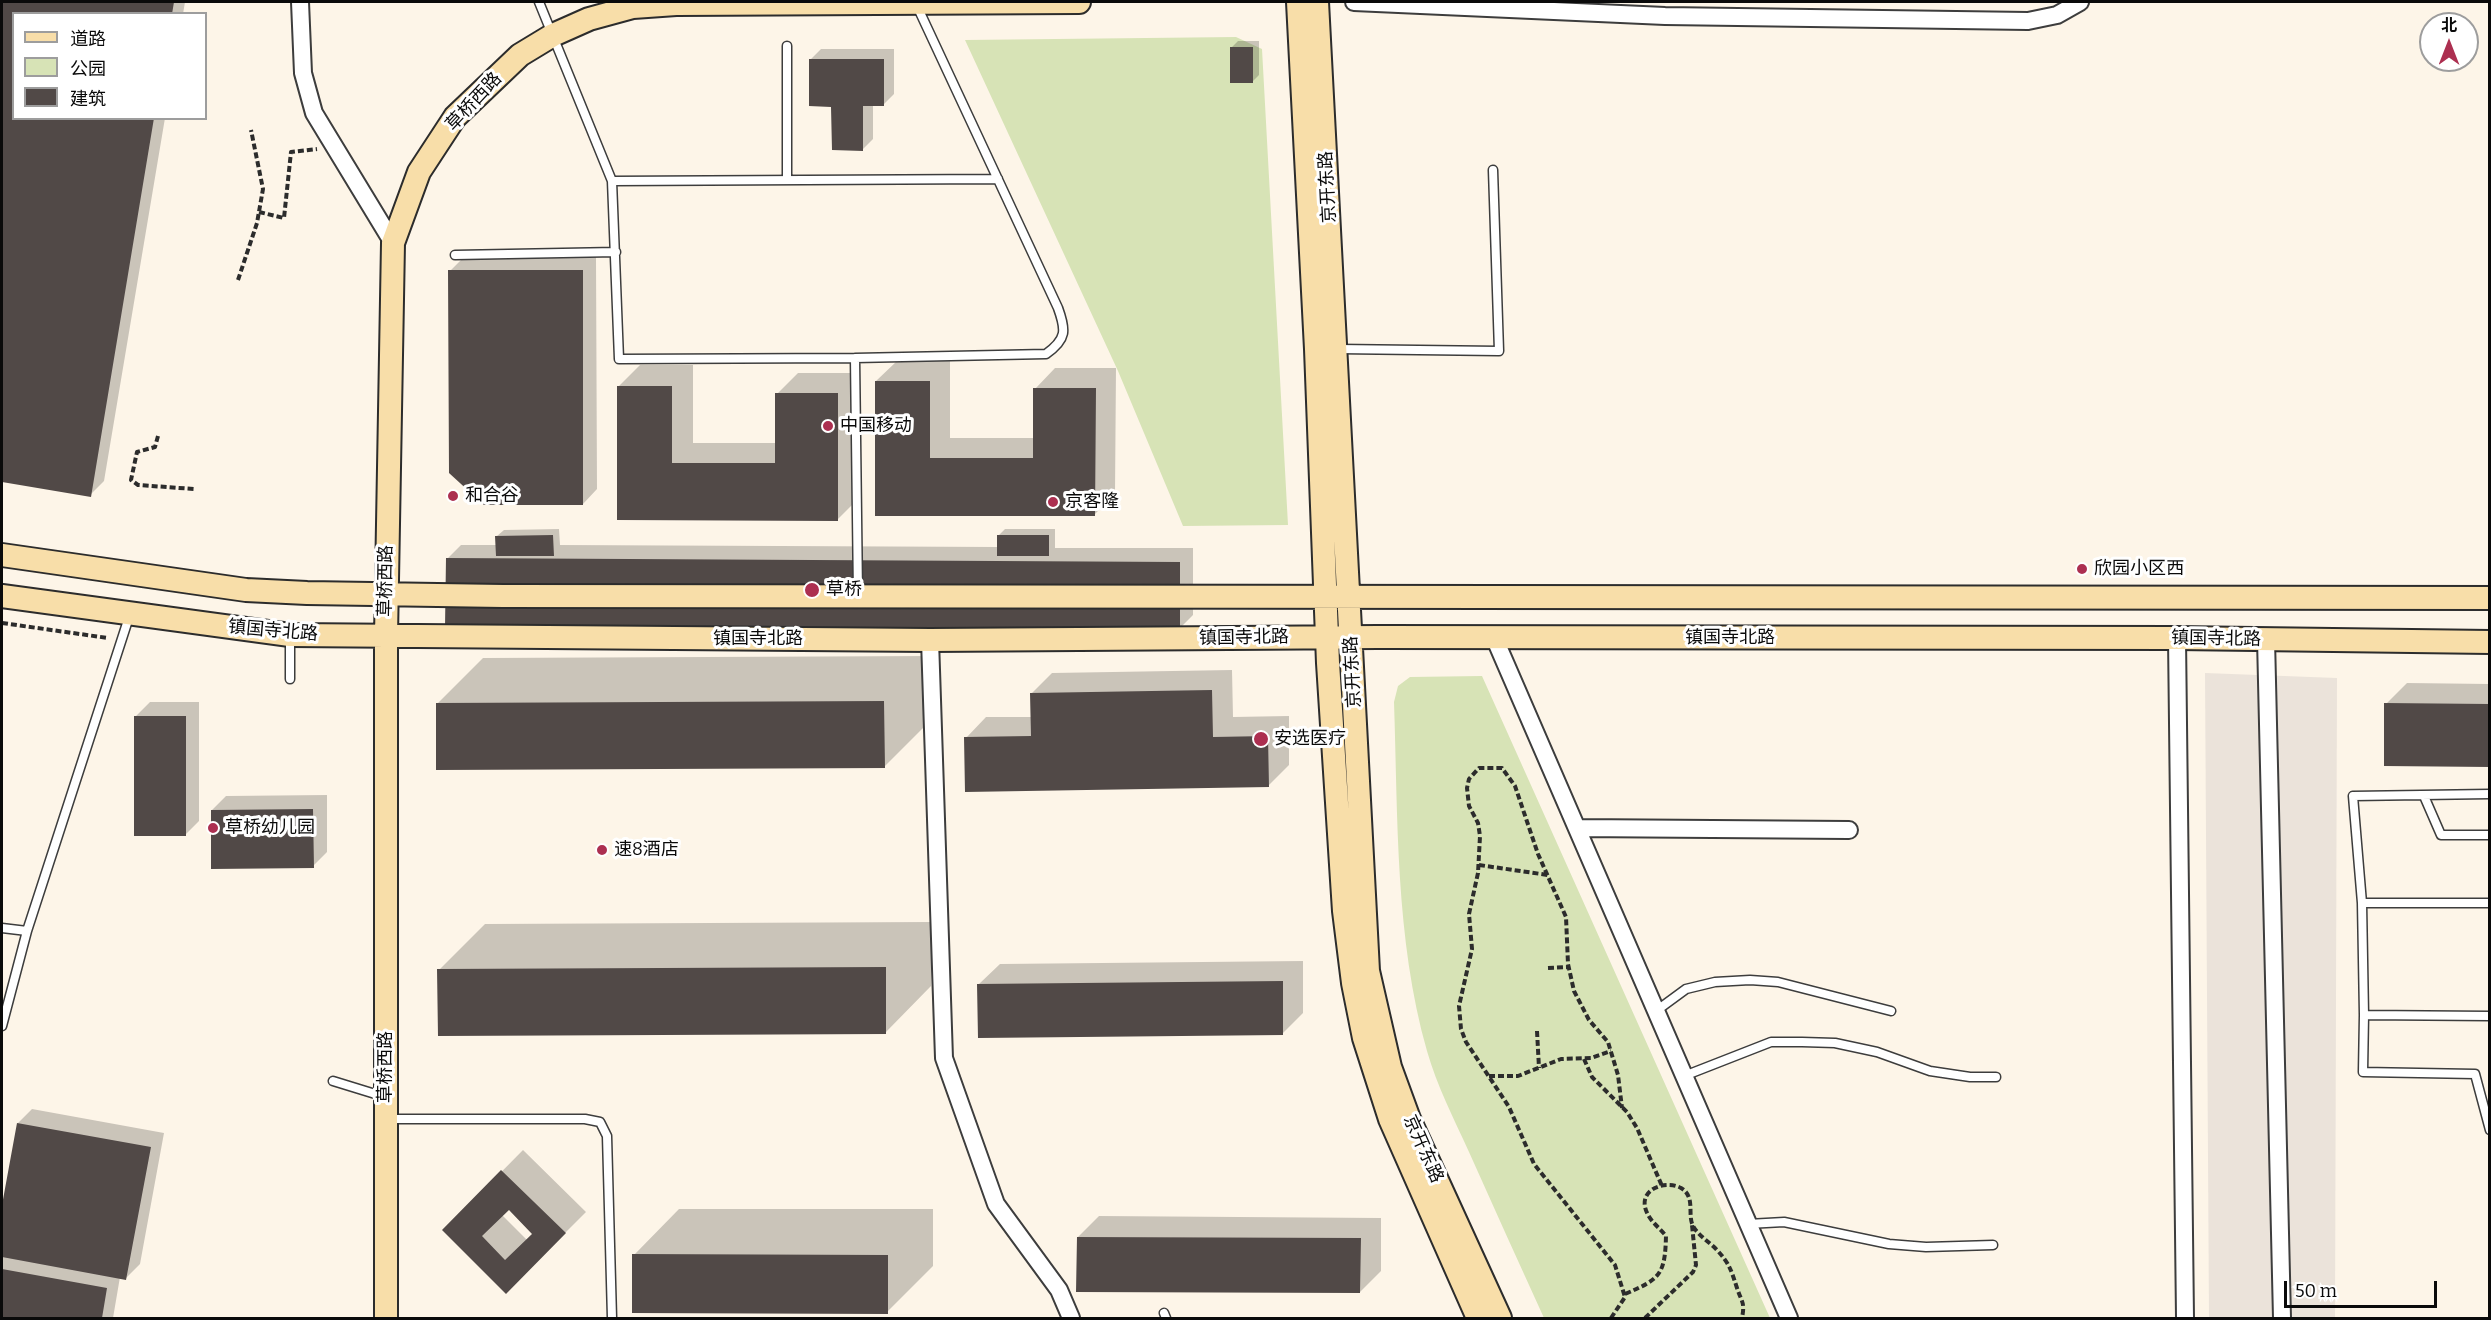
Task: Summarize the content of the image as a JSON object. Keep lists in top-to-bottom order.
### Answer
{
  "streets": {
    "street": ["草桥西路", "京开东路", "镇国寺北路"]
  },
  "crossings": [
    ["草桥西路", "镇国寺北路"],
    ["京开东路", "镇国寺北路"]
  ],
  "places": [
    "中国移动",
    "和合谷",
    "京客隆",
    "欣园小区西",
    "草桥",
    "安选医疗",
    "草桥幼儿园",
    "速8酒店"
  ],
  "legend": ["道路", "公园", "建筑"],
  "scale_bar": "50 m",
  "north": "top"
}
